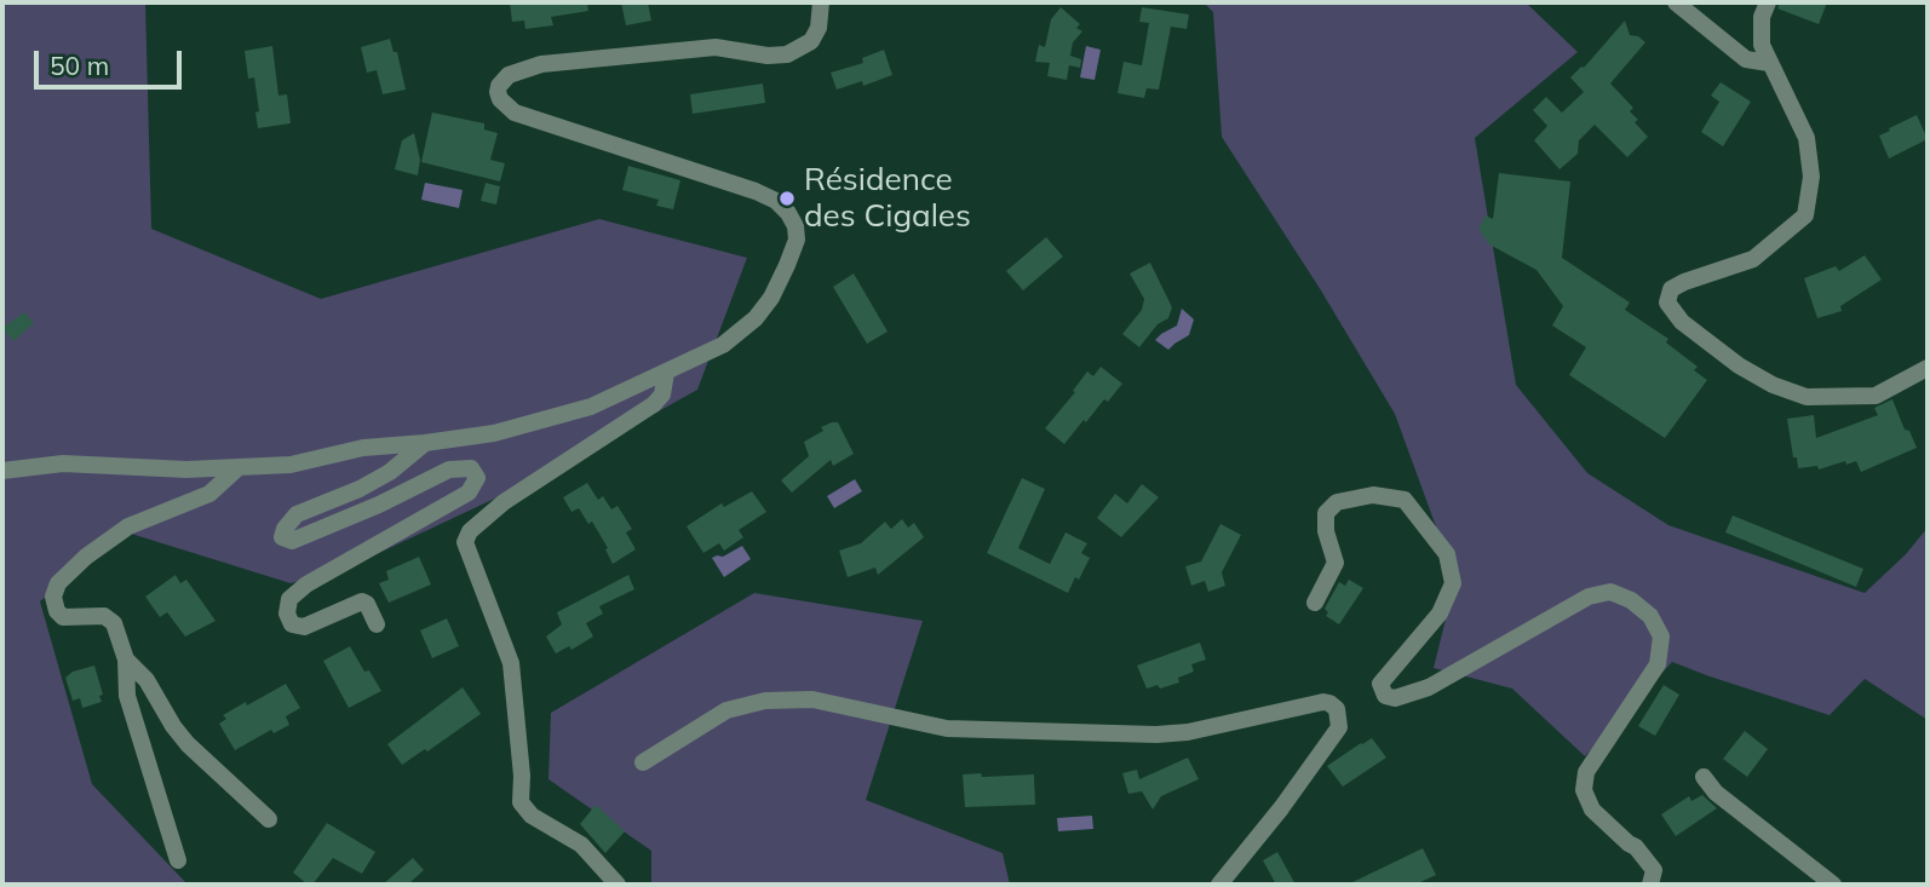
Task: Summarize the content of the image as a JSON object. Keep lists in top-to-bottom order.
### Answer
{
  "places": ["Résidence des Cigales"],
  "scale_bar": "50 m"
}
